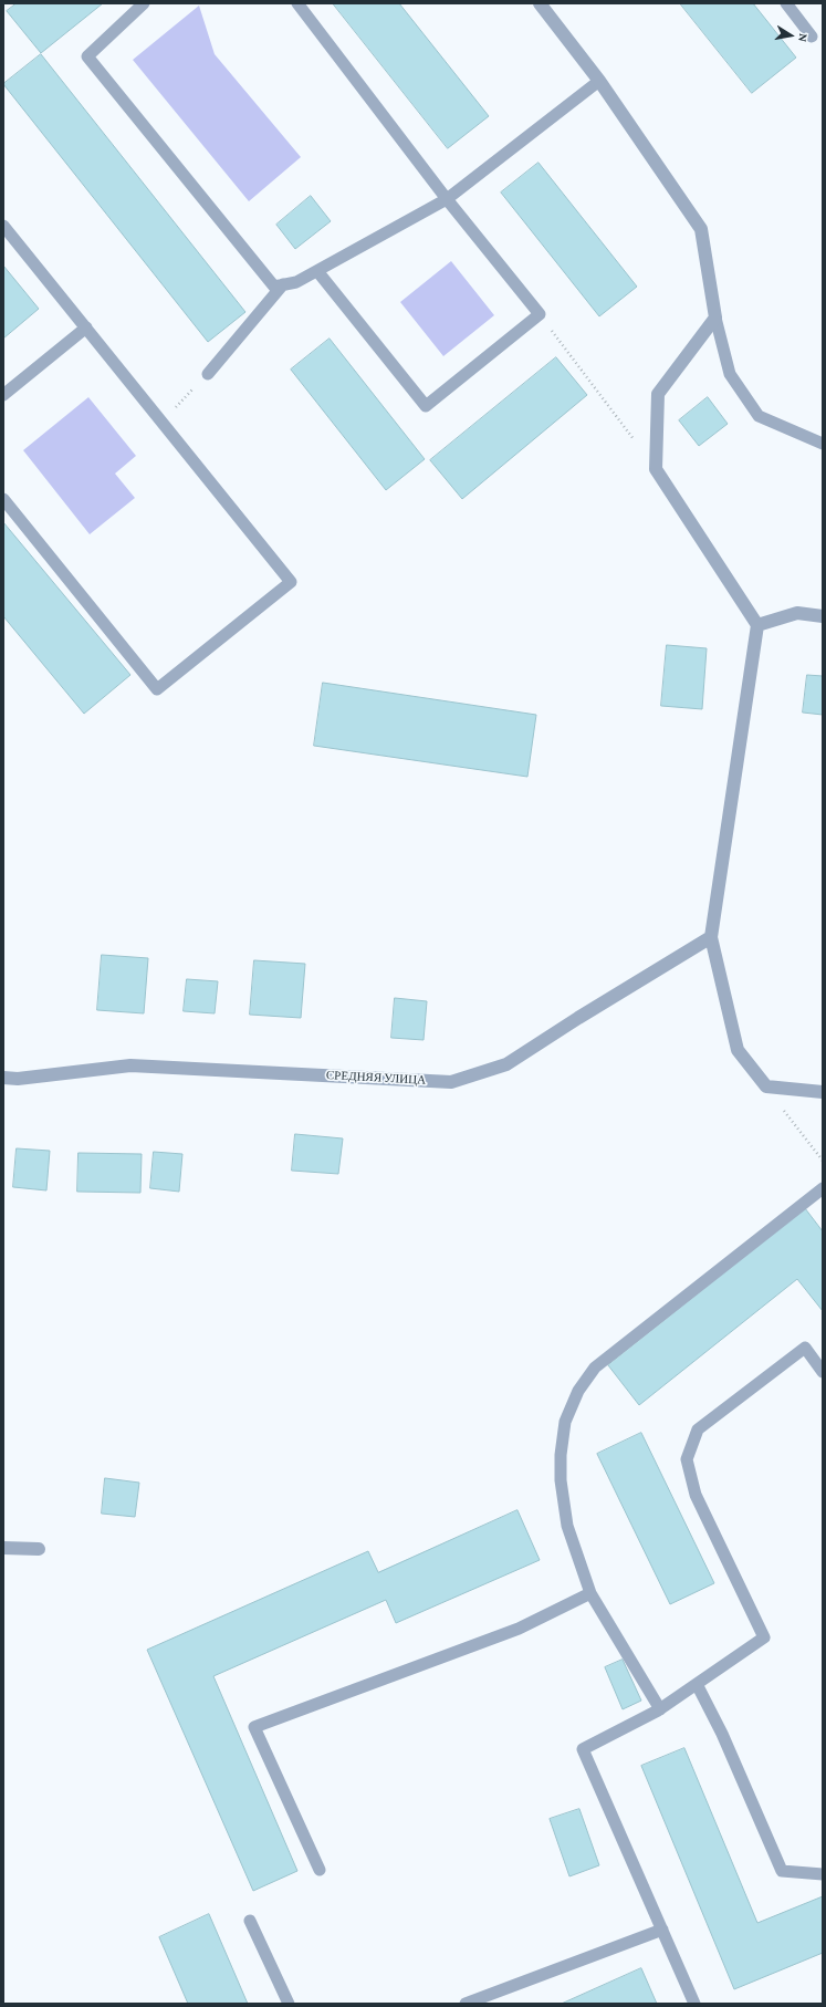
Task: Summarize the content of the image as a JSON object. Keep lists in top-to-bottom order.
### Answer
{
  "streets": {
    "street": ["СРЕДНЯЯ УЛИЦА"]
  },
  "north": "right"
}
